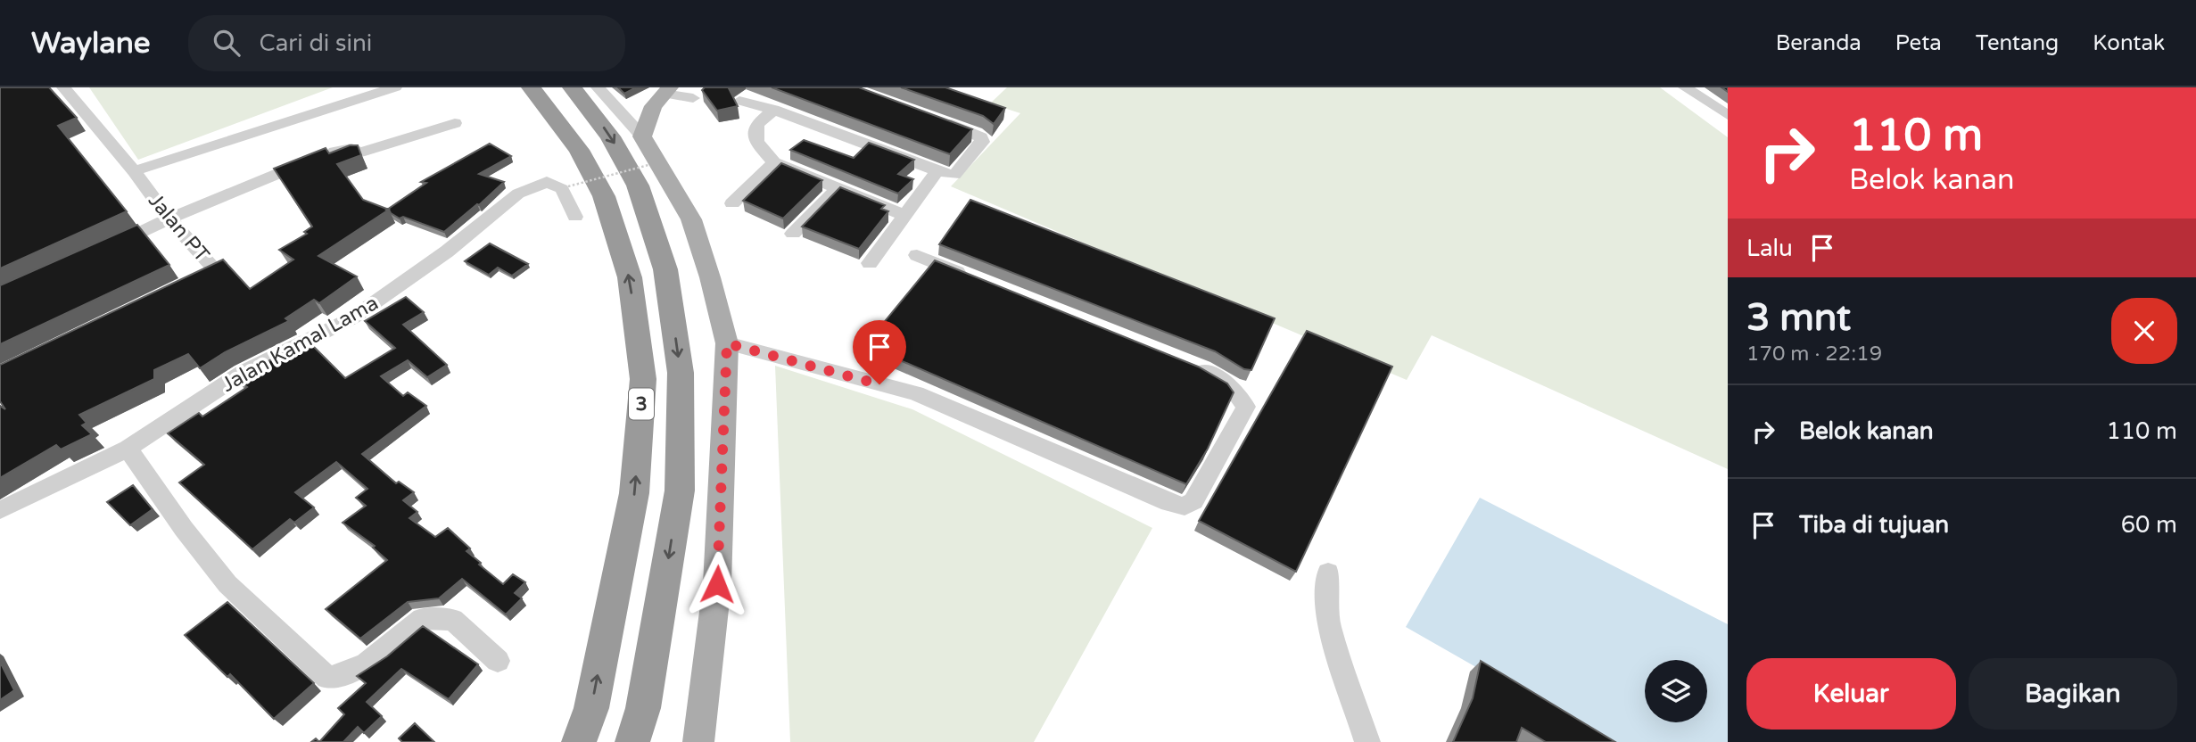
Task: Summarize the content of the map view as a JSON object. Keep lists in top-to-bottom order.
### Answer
{
  "streets": {
    "highway": ["3"],
    "street": ["Jalan PT", "Jalan Kamal Lama"]
  },
  "page": {
    "header": "Waylane",
    "search": "Cari di sini",
    "nav": [
      "Beranda",
      "Peta",
      "Tentang",
      "Kontak"
    ],
    "turn": ["110 m", "Belok kanan"],
    "then": "Lalu",
    "heading": ["3 mnt", "170 m · 22:19"],
    "list": [
      {
        "name": "Belok kanan",
        "value": "110 m"
      },
      {
        "name": "Tiba di tujuan",
        "value": "60 m"
      }
    ],
    "buttons": ["Keluar", "Bagikan"]
  }
}
